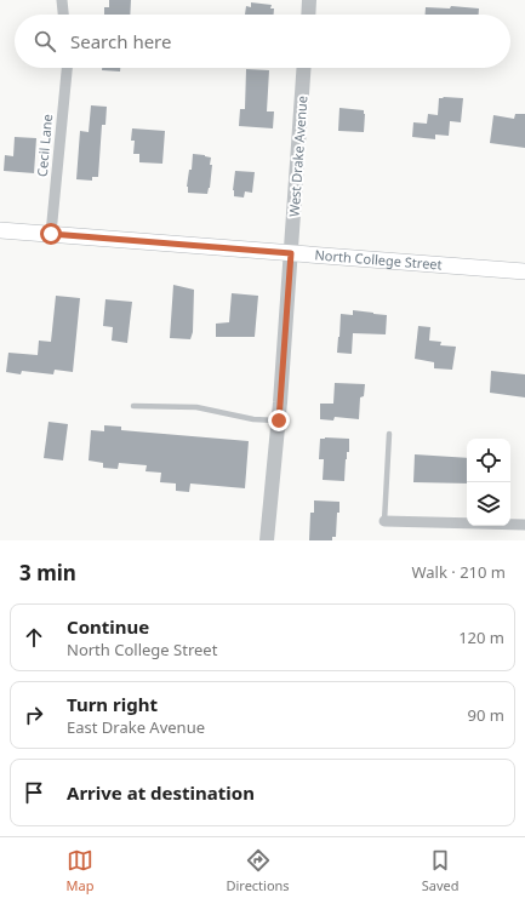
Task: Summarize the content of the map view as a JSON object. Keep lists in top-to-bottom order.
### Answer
{
  "streets": {
    "main road": ["North College Street"],
    "street": ["Cecil Lane", "West Drake Avenue"]
  },
  "crossings": [
    ["Cecil Lane", "North College Street"],
    ["West Drake Avenue", "North College Street"]
  ],
  "page": {
    "search": "Search here",
    "heading": ["3 min", "Walk · 210 m"],
    "list": [
      ["Continue", "North College Street", "120 m"],
      ["Turn right", "East Drake Avenue", "90 m"],
      "Arrive at destination"
    ],
    "nav": ["Map", "Directions", "Saved"]
  }
}
